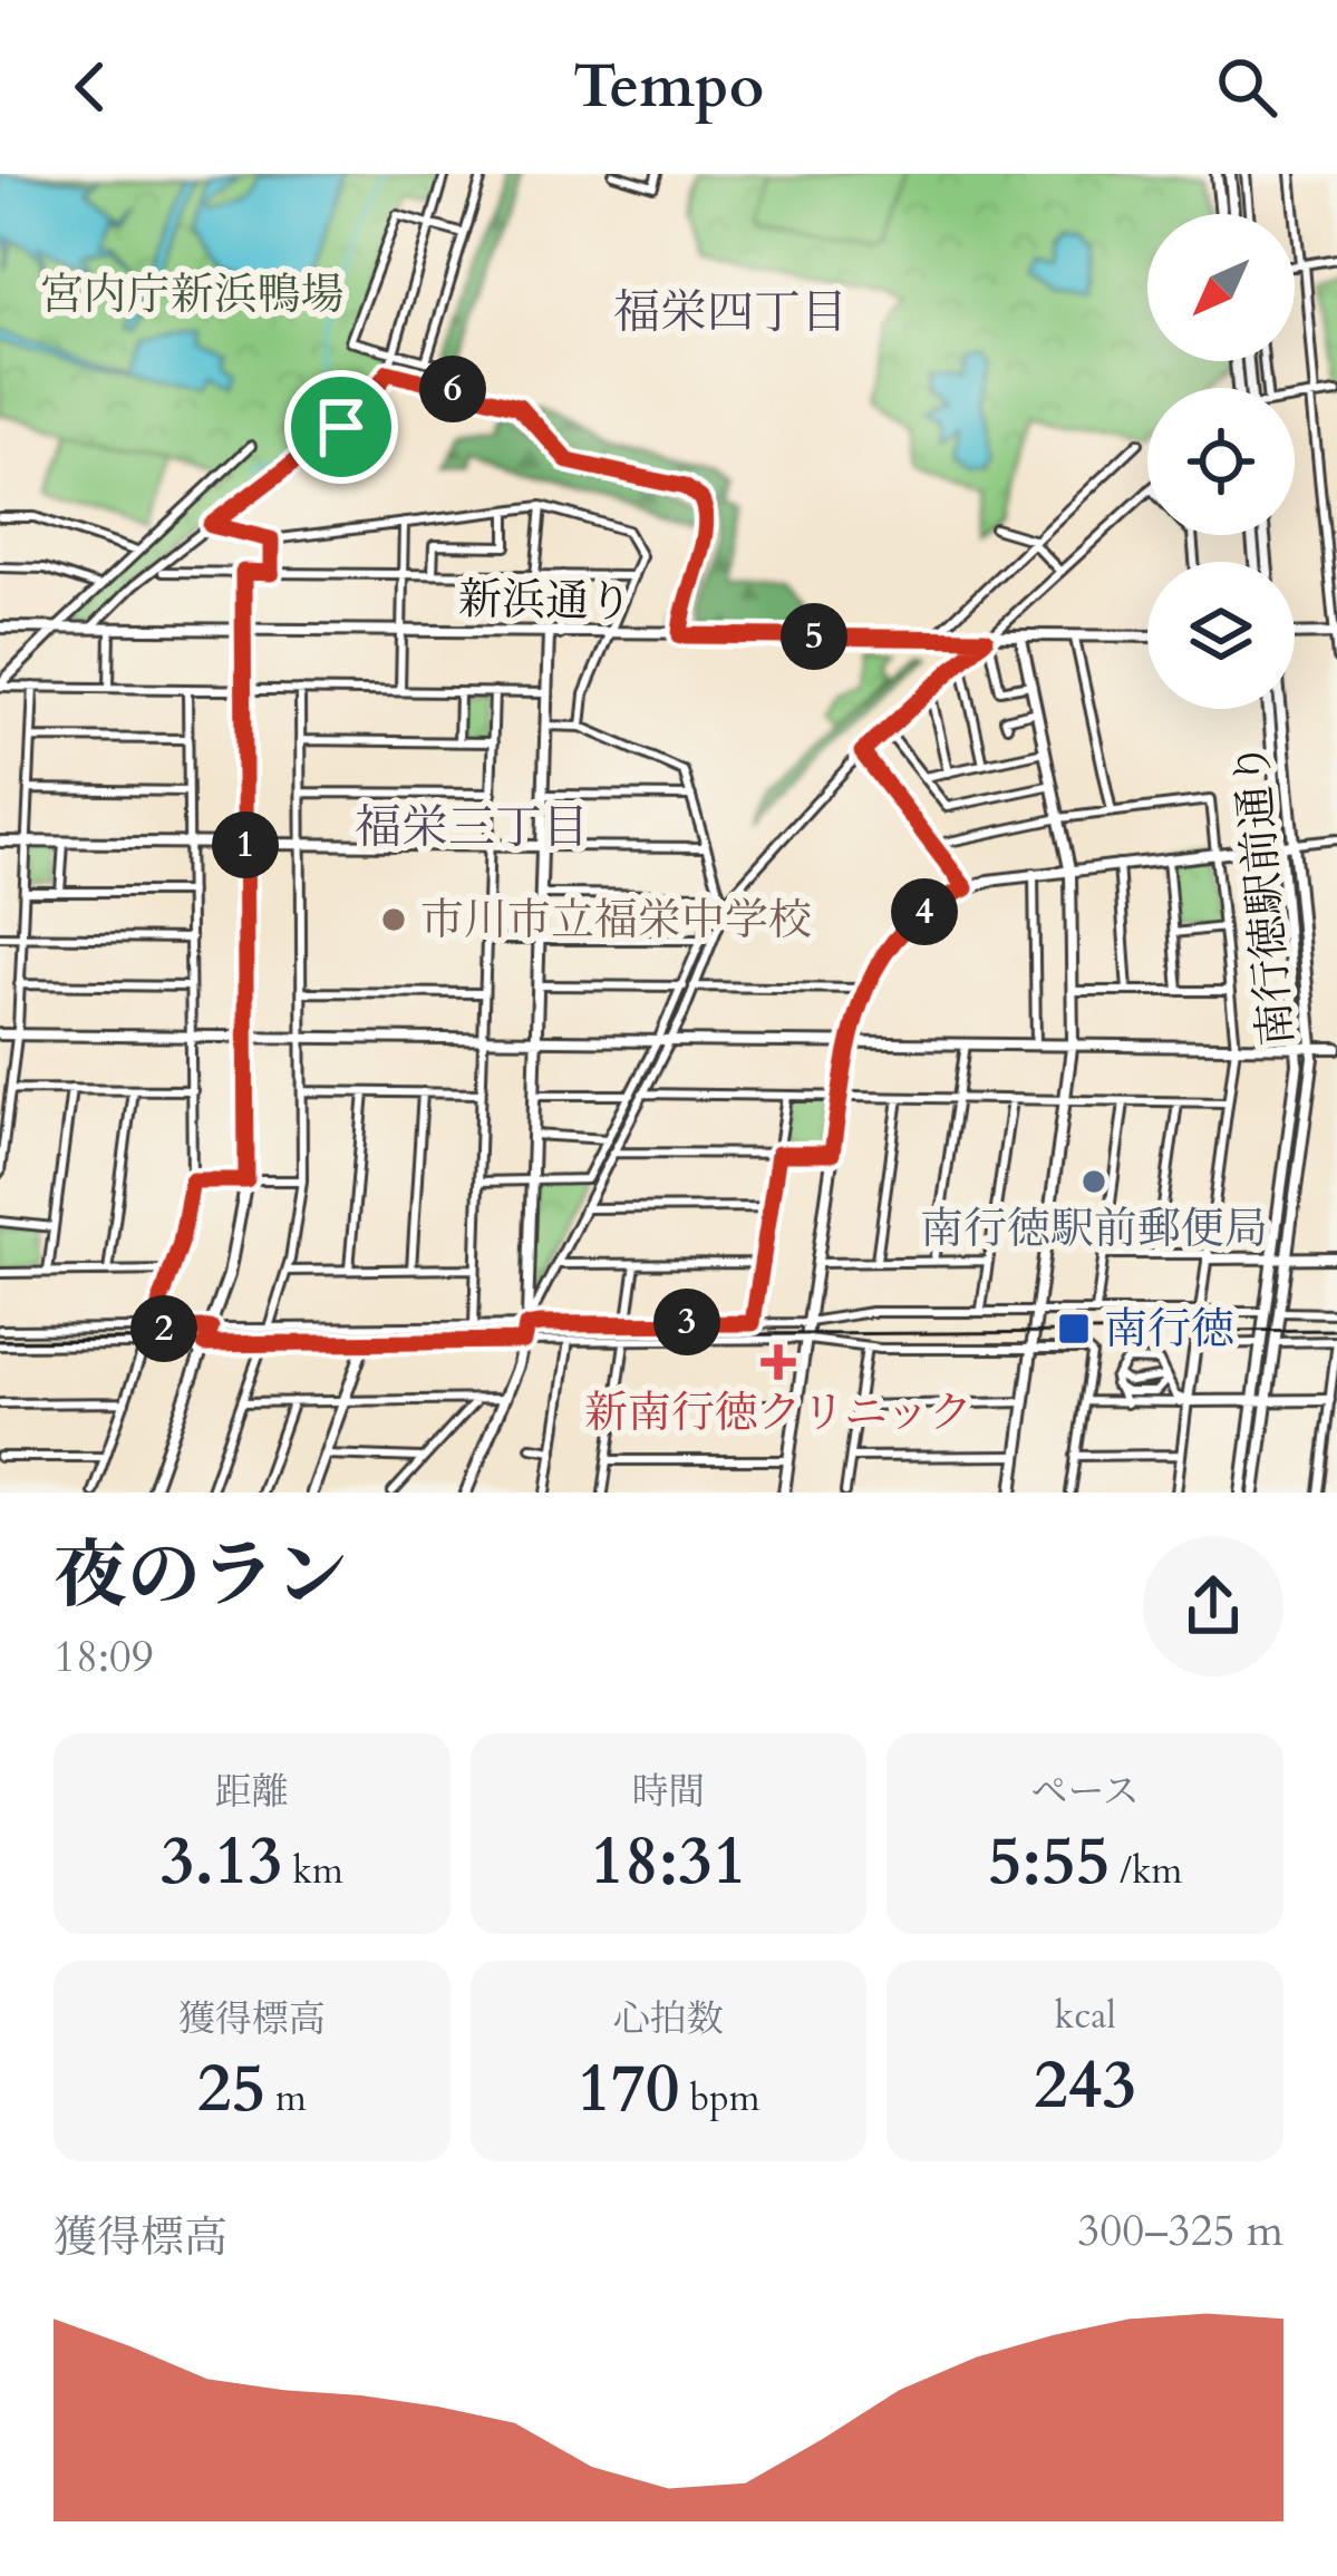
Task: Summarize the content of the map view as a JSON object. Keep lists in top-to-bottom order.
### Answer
{
  "streets": {
    "street": ["新浜通り", "南行徳駅前通り"]
  },
  "districts": ["福栄四丁目", "福栄三丁目"],
  "parks": ["宮内庁新浜鴨場"],
  "places": {
    "other": ["市川市立福栄中学校", "南行徳駅前郵便局"],
    "transit": ["南行徳"],
    "health": ["新南行徳クリニック"]
  },
  "north": "bottom left",
  "page": {
    "header": "Tempo",
    "pins": [
      "6",
      "5",
      "1",
      "4",
      "3",
      "2"
    ],
    "heading": ["夜のラン", "18:09"],
    "stats": [
      ["距離", "3.13 km"],
      ["時間", "18:31"],
      ["ペース", "5:55 /km"],
      ["獲得標高", "25 m"],
      ["心拍数", "170 bpm"],
      ["kcal", "243"]
    ],
    "chart": ["獲得標高", "300–325 m"]
  }
}
